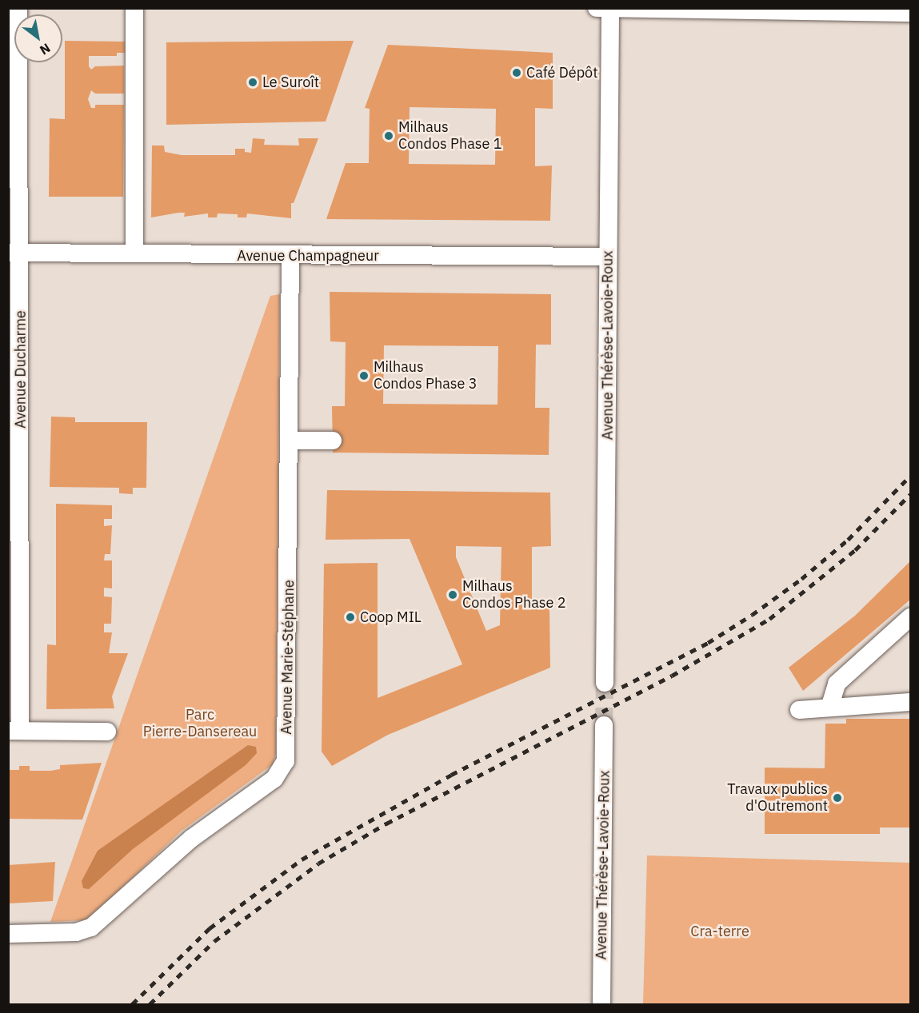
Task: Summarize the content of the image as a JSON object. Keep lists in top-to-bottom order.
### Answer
{
  "streets": {
    "street": [
      "Avenue Champagneur",
      "Avenue Thérèse-Lavoie-Roux",
      "Avenue Ducharme",
      "Avenue Marie-Stéphane"
    ]
  },
  "crossings": [
    ["Avenue Champagneur", "Avenue Thérèse-Lavoie-Roux"],
    ["Avenue Champagneur", "Avenue Ducharme"],
    ["Avenue Champagneur", "Avenue Marie-Stéphane"]
  ],
  "parks": ["Parc Pierre-Dansereau", "Cra-terre"],
  "places": [
    "Café Dépôt",
    "Le Suroît",
    "Milhaus Condos Phase 1",
    "Milhaus Condos Phase 3",
    "Milhaus Condos Phase 2",
    "Coop MIL",
    "Travaux publics d'Outremont"
  ],
  "north": "bottom right"
}
